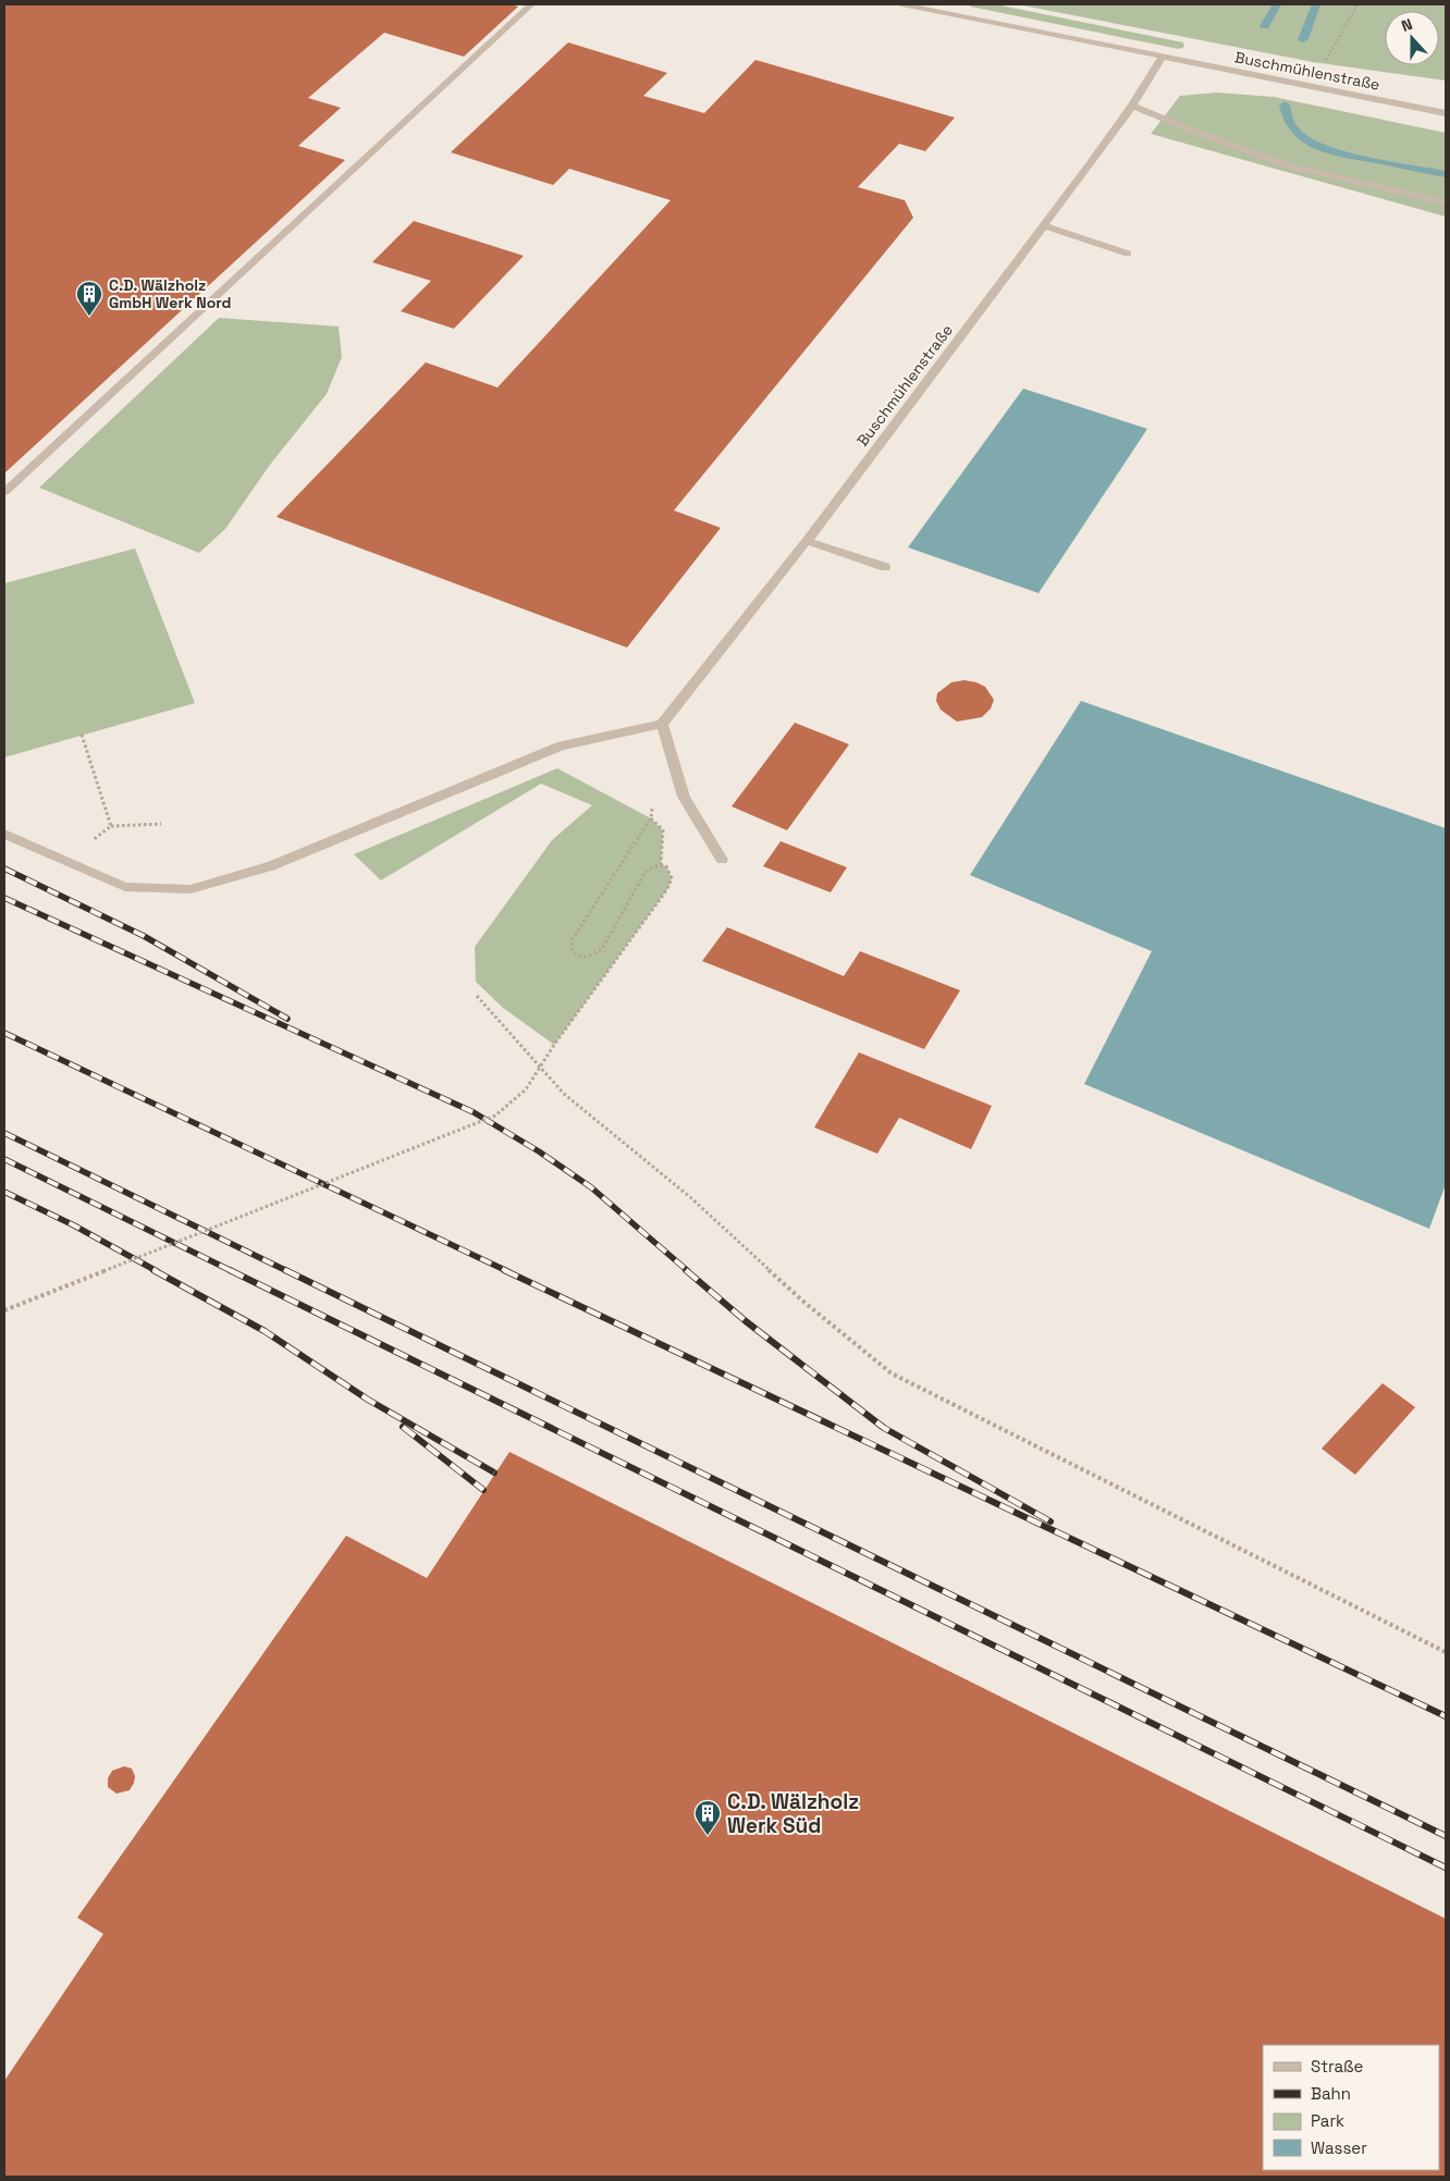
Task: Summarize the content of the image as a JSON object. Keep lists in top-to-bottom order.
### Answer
{
  "streets": {
    "street": ["Buschmühlenstraße"]
  },
  "places": {
    "building": ["C.D. Wälzholz GmbH Werk Nord", "C.D. Wälzholz Werk Süd"]
  },
  "legend": [
    "Straße",
    "Bahn",
    "Park",
    "Wasser"
  ],
  "north": "top"
}
